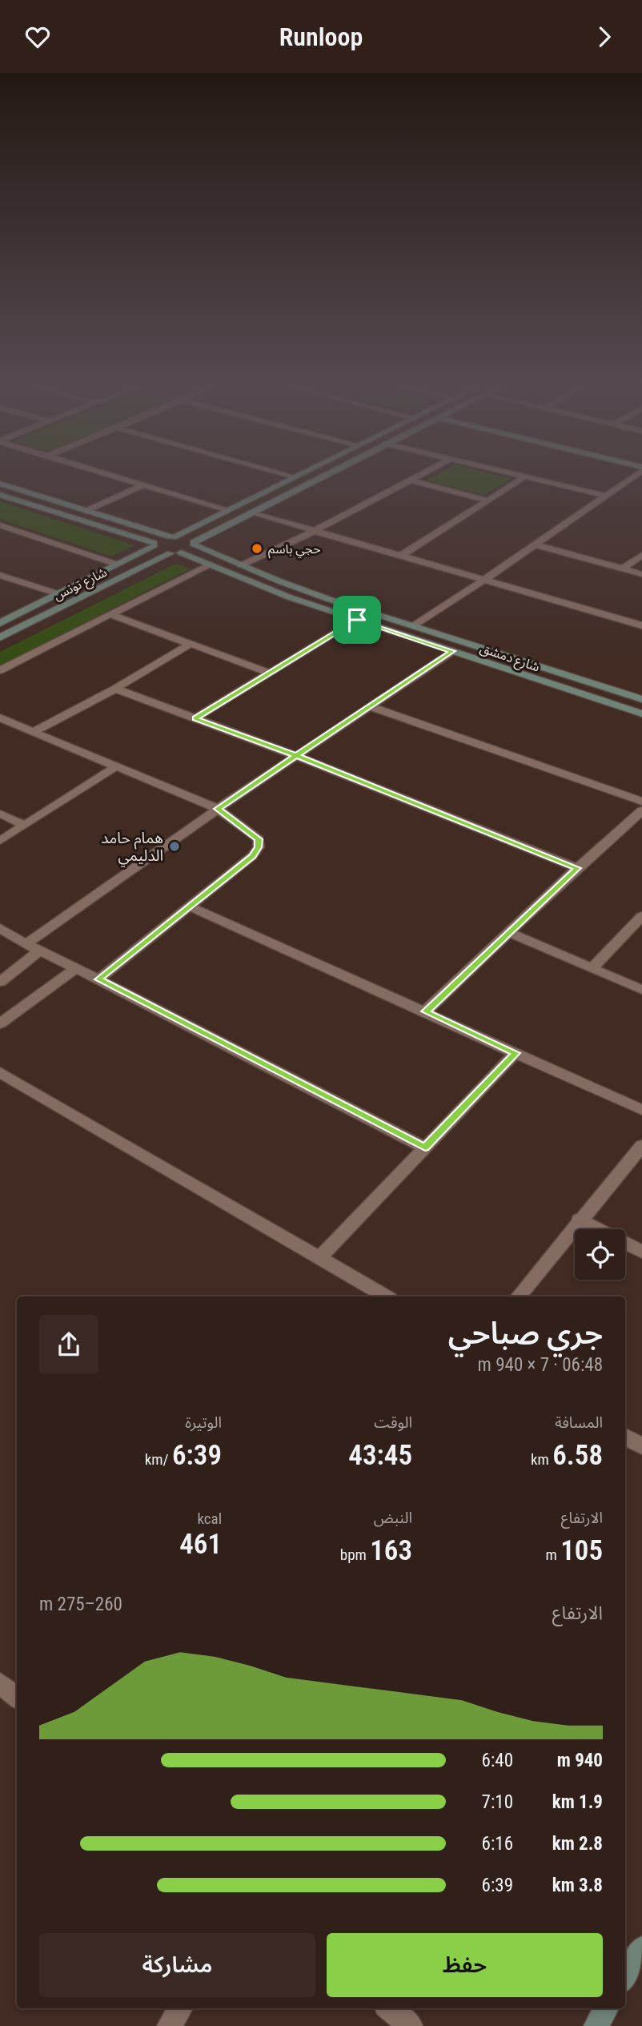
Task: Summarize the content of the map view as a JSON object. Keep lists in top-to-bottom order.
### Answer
{
  "streets": {
    "street": ["شارع تونس", "شارع دمشق"]
  },
  "crossings": [
    ["شارع تونس", "شارع دمشق"]
  ],
  "places": ["حجي باسم", "همام حامد الدليمي"],
  "page": {
    "header": "Runloop",
    "heading": ["جري صباحي", "06:48 · 7 × 940 m"],
    "stats": [
      ["المسافة", "6.58 km"],
      ["الوقت", "43:45"],
      ["الوتيرة", "6:39 /km"],
      ["الارتفاع", "105 m"],
      ["النبض", "163 bpm"],
      ["kcal", "461"]
    ],
    "chart": ["الارتفاع", "260–275 m"],
    "list": [
      {
        "name": "940 m",
        "note": "6:40"
      },
      {
        "name": "1.9 km",
        "note": "7:10"
      },
      {
        "name": "2.8 km",
        "note": "6:16"
      },
      {
        "name": "3.8 km",
        "note": "6:39"
      }
    ],
    "buttons": ["حفظ", "مشاركة"]
  }
}
